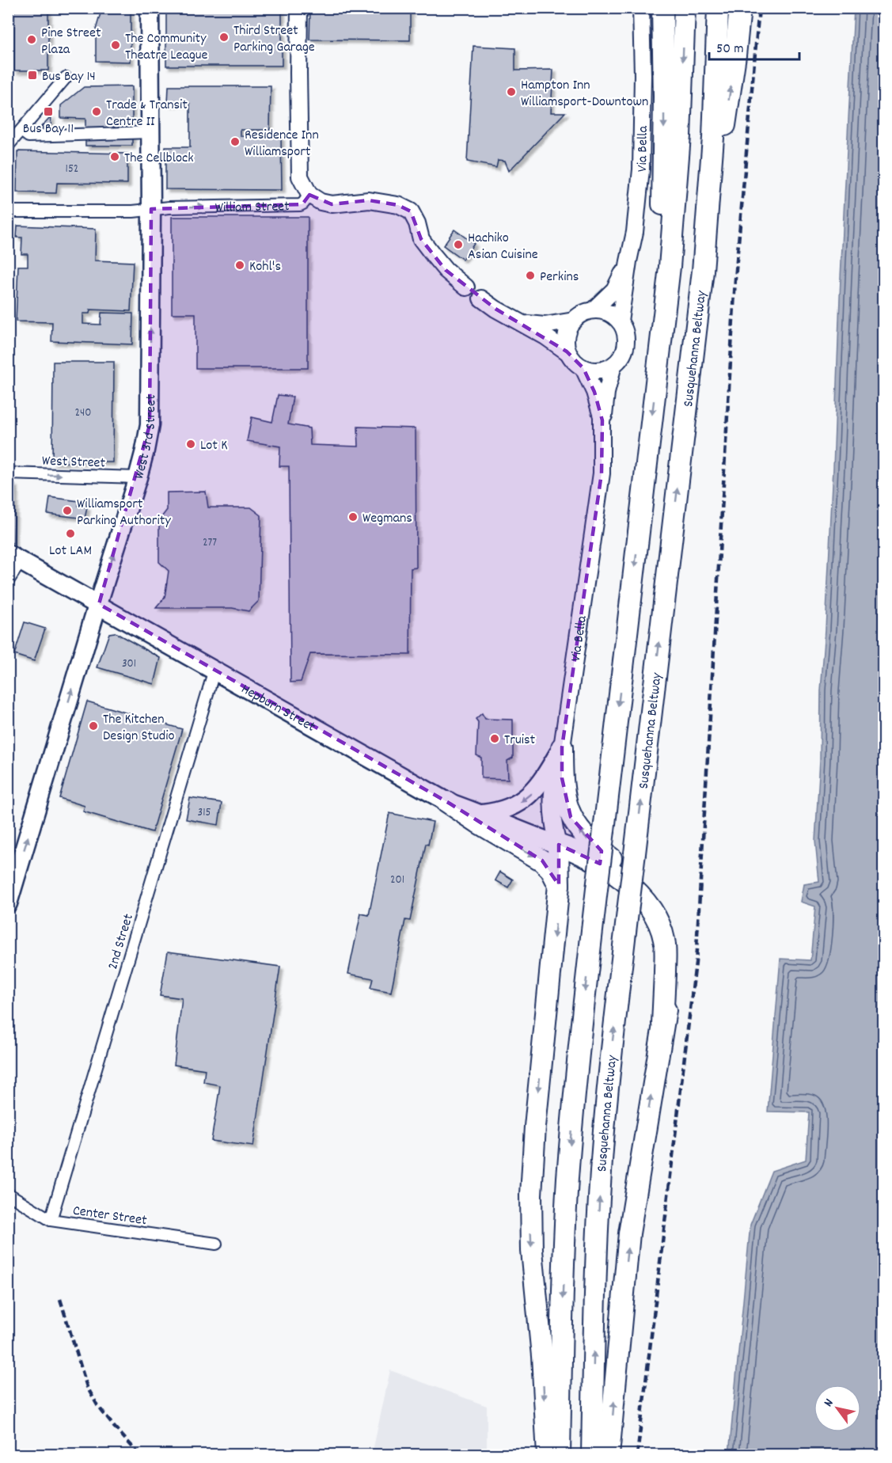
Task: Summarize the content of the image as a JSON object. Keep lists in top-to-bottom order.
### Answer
{
  "streets": {
    "highway": ["Susquehanna Beltway"],
    "main road": [
      "Via Bella",
      "William Street",
      "West 3rd Street",
      "Hepburn Street"
    ],
    "street": ["West Street", "2nd Street", "Center Street"]
  },
  "crossings": [
    ["Via Bella", "William Street"],
    ["Via Bella", "Hepburn Street"],
    ["William Street", "West 3rd Street"],
    ["West 3rd Street", "West Street"],
    ["West 3rd Street", "Hepburn Street"],
    ["Hepburn Street", "2nd Street"],
    ["2nd Street", "Center Street"]
  ],
  "one_way": ["West 3rd Street", "West Street"],
  "places": {
    "other": [
      "Third Street Parking Garage",
      "Pine Street Plaza",
      "The Community Theatre League",
      "Hampton Inn Williamsport-Downtown",
      "Trade & Transit Centre II",
      "Residence Inn Williamsport",
      "The Cellblock",
      "Hachiko Asian Cuisine",
      "Kohl's",
      "Perkins",
      "Lot K",
      "Williamsport Parking Authority",
      "Wegmans",
      "Lot LAM",
      "The Kitchen Design Studio",
      "Truist"
    ],
    "transit": ["Bus Bay 14", "Bus Bay 11"]
  },
  "house_numbers": [
    "152",
    "240",
    "277",
    "301",
    "315",
    "201"
  ],
  "scale_bar": "50 m",
  "north": "top left"
}
